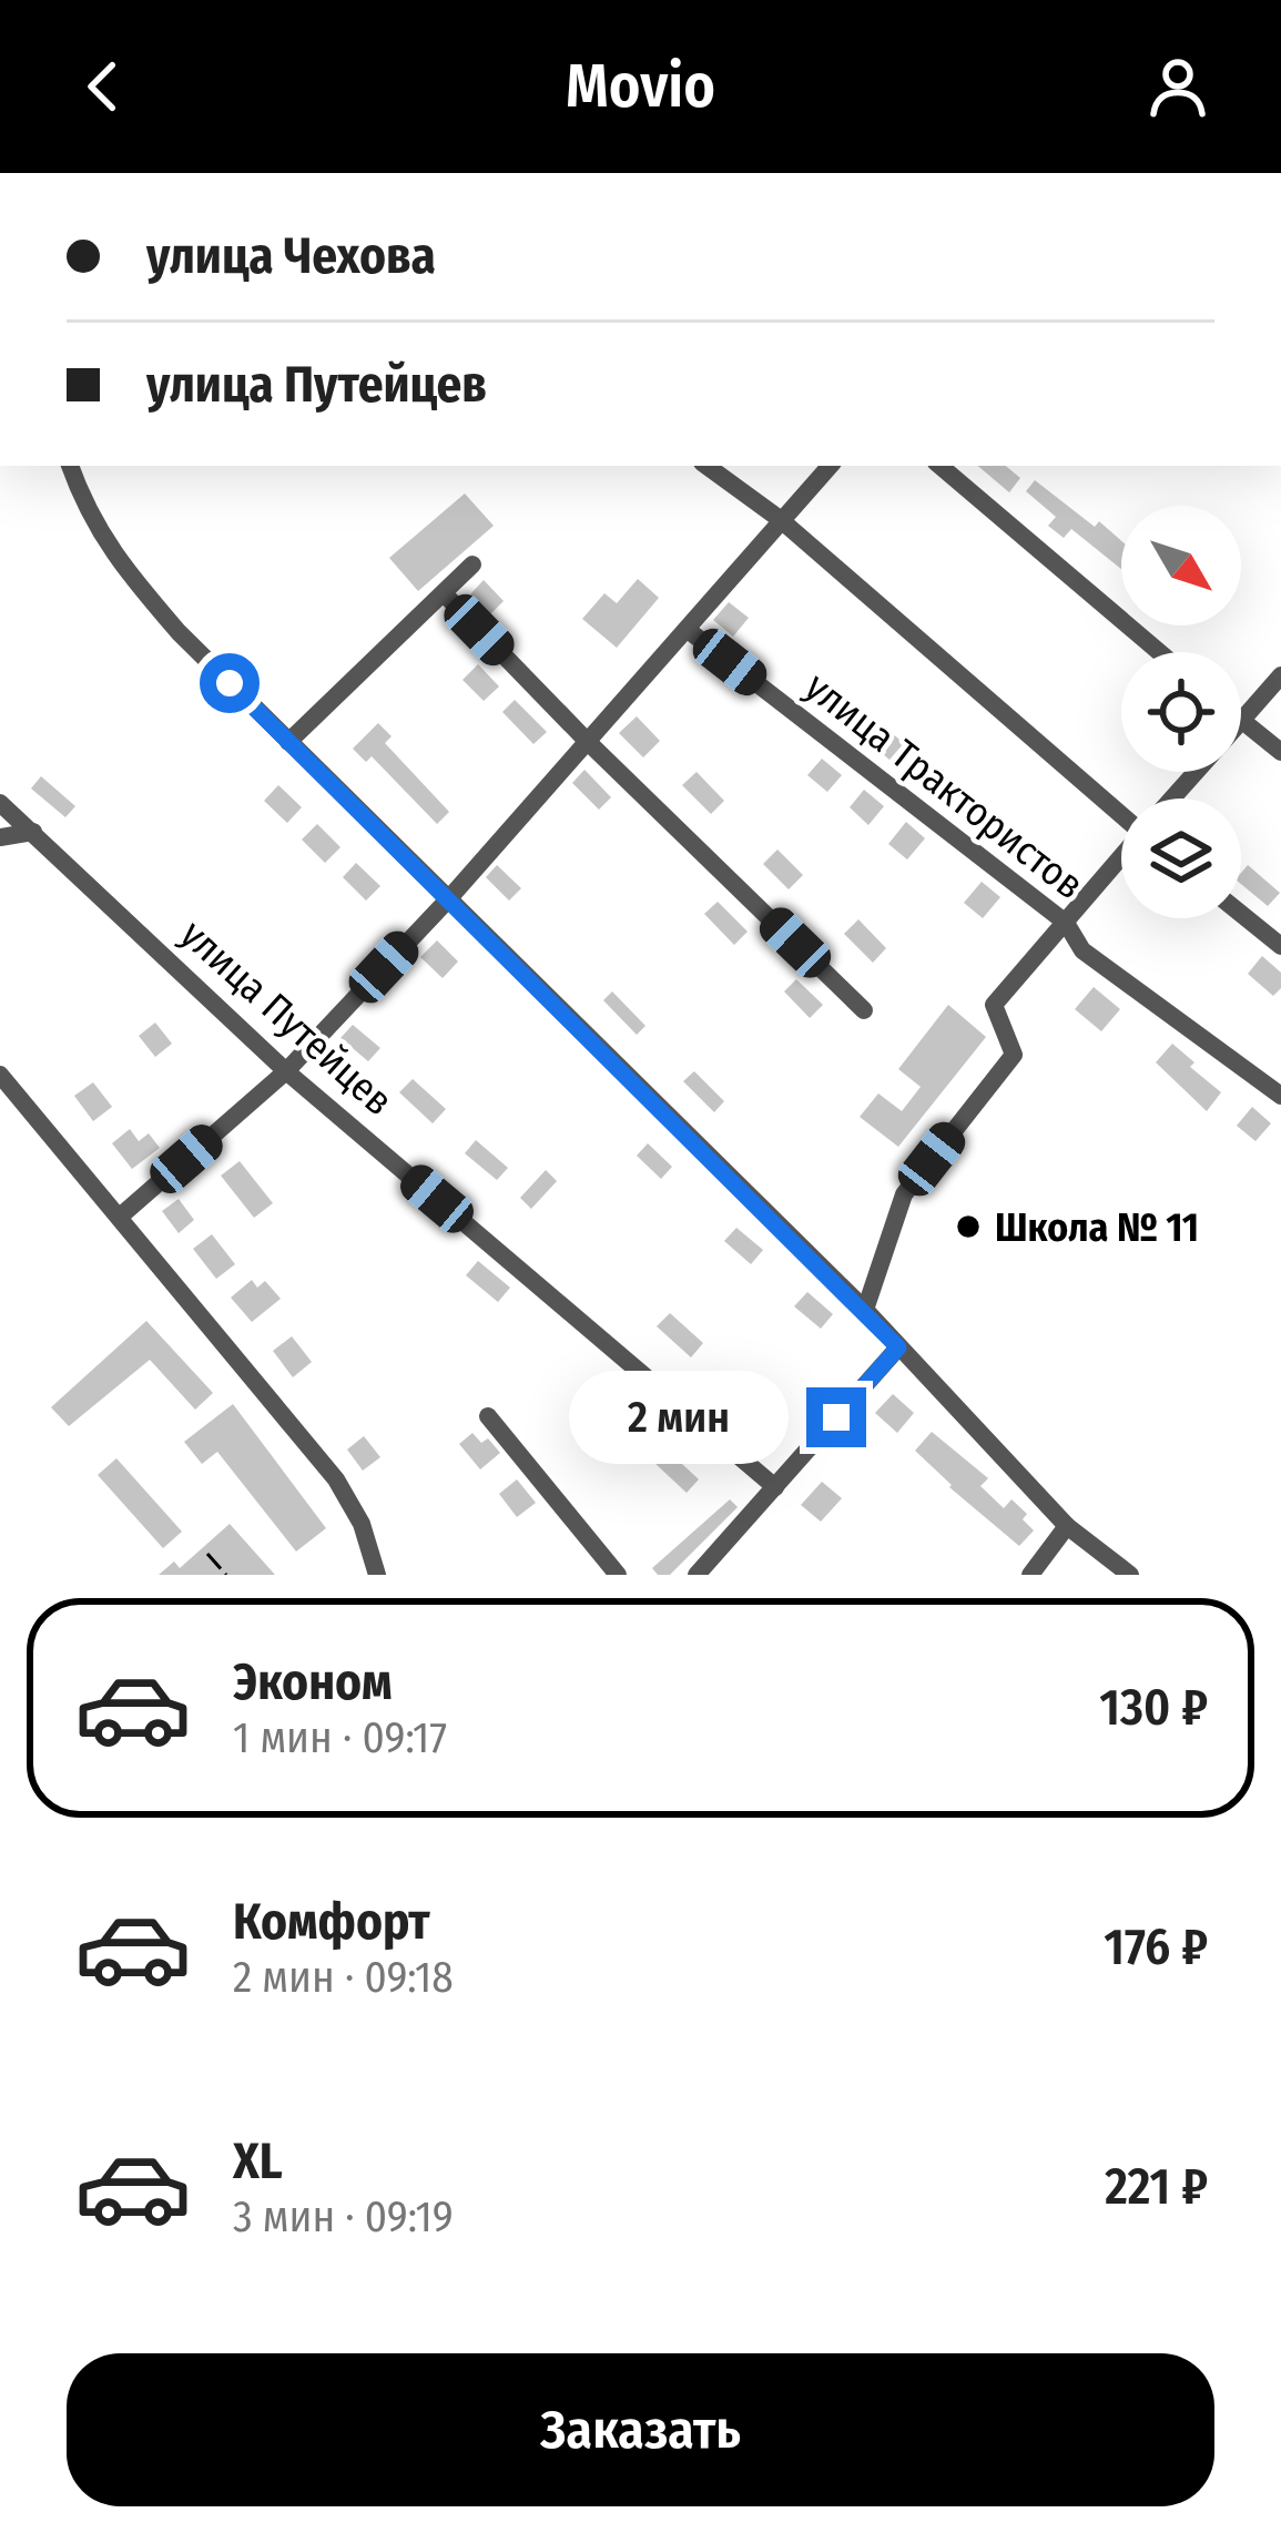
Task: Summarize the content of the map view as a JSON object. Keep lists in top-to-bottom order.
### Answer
{
  "streets": {
    "street": ["улица Трактористов", "улица Путейцев"]
  },
  "places": ["Школа № 11"],
  "north": "bottom right",
  "page": {
    "header": "Movio",
    "banner": ["улица Чехова", "улица Путейцев"],
    "bubble": "2 мин",
    "list": [
      {
        "name": "Эконом",
        "note": "1 мин · 09:17",
        "value": "130 ₽"
      },
      {
        "name": "Комфорт",
        "note": "2 мин · 09:18",
        "value": "176 ₽"
      },
      {
        "name": "XL",
        "note": "3 мин · 09:19",
        "value": "221 ₽"
      }
    ],
    "buttons": "Заказать"
  }
}
